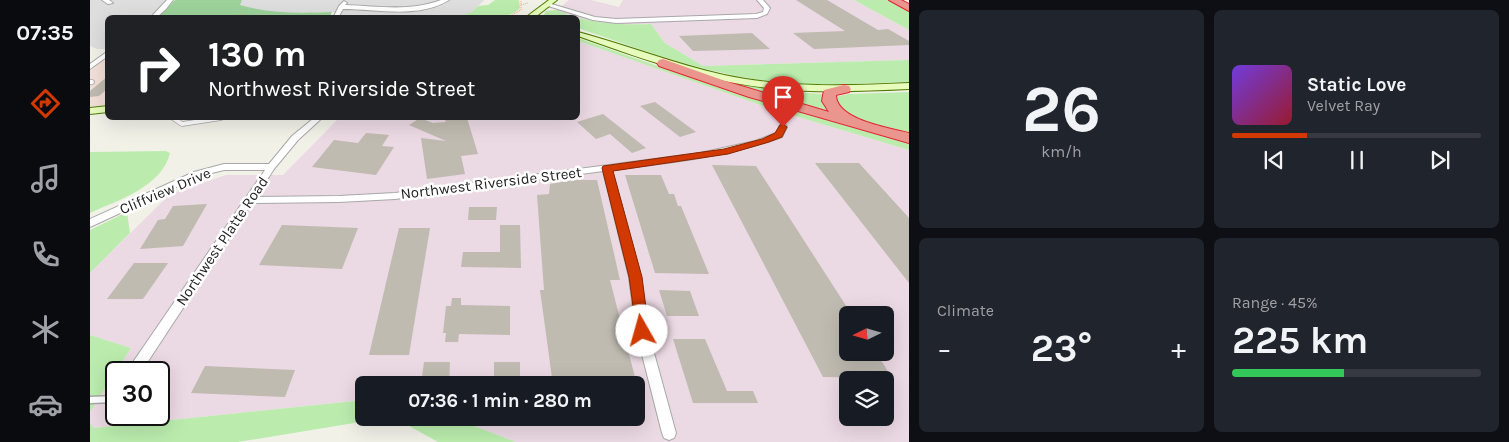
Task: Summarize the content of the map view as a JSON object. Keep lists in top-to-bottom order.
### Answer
{
  "streets": {
    "street": ["Northwest Riverside Street", "Cliffview Drive", "Northwest Platte Road"]
  },
  "crossings": [
    ["Northwest Riverside Street", "Northwest Platte Road"],
    ["Cliffview Drive", "Northwest Platte Road"]
  ],
  "north": "left",
  "page": {
    "tabs": "07:35",
    "tile": [
      ["26", "km/h"],
      "Climate",
      ["Range · 45%", "225 km"]
    ],
    "turn": ["130 m", "Northwest Riverside Street"],
    "song": ["Static Love", "Velvet Ray"],
    "heat": ["−", "23°", "+"],
    "limit": "30",
    "trip": "07:36 · 1 min · 280 m"
  }
}
